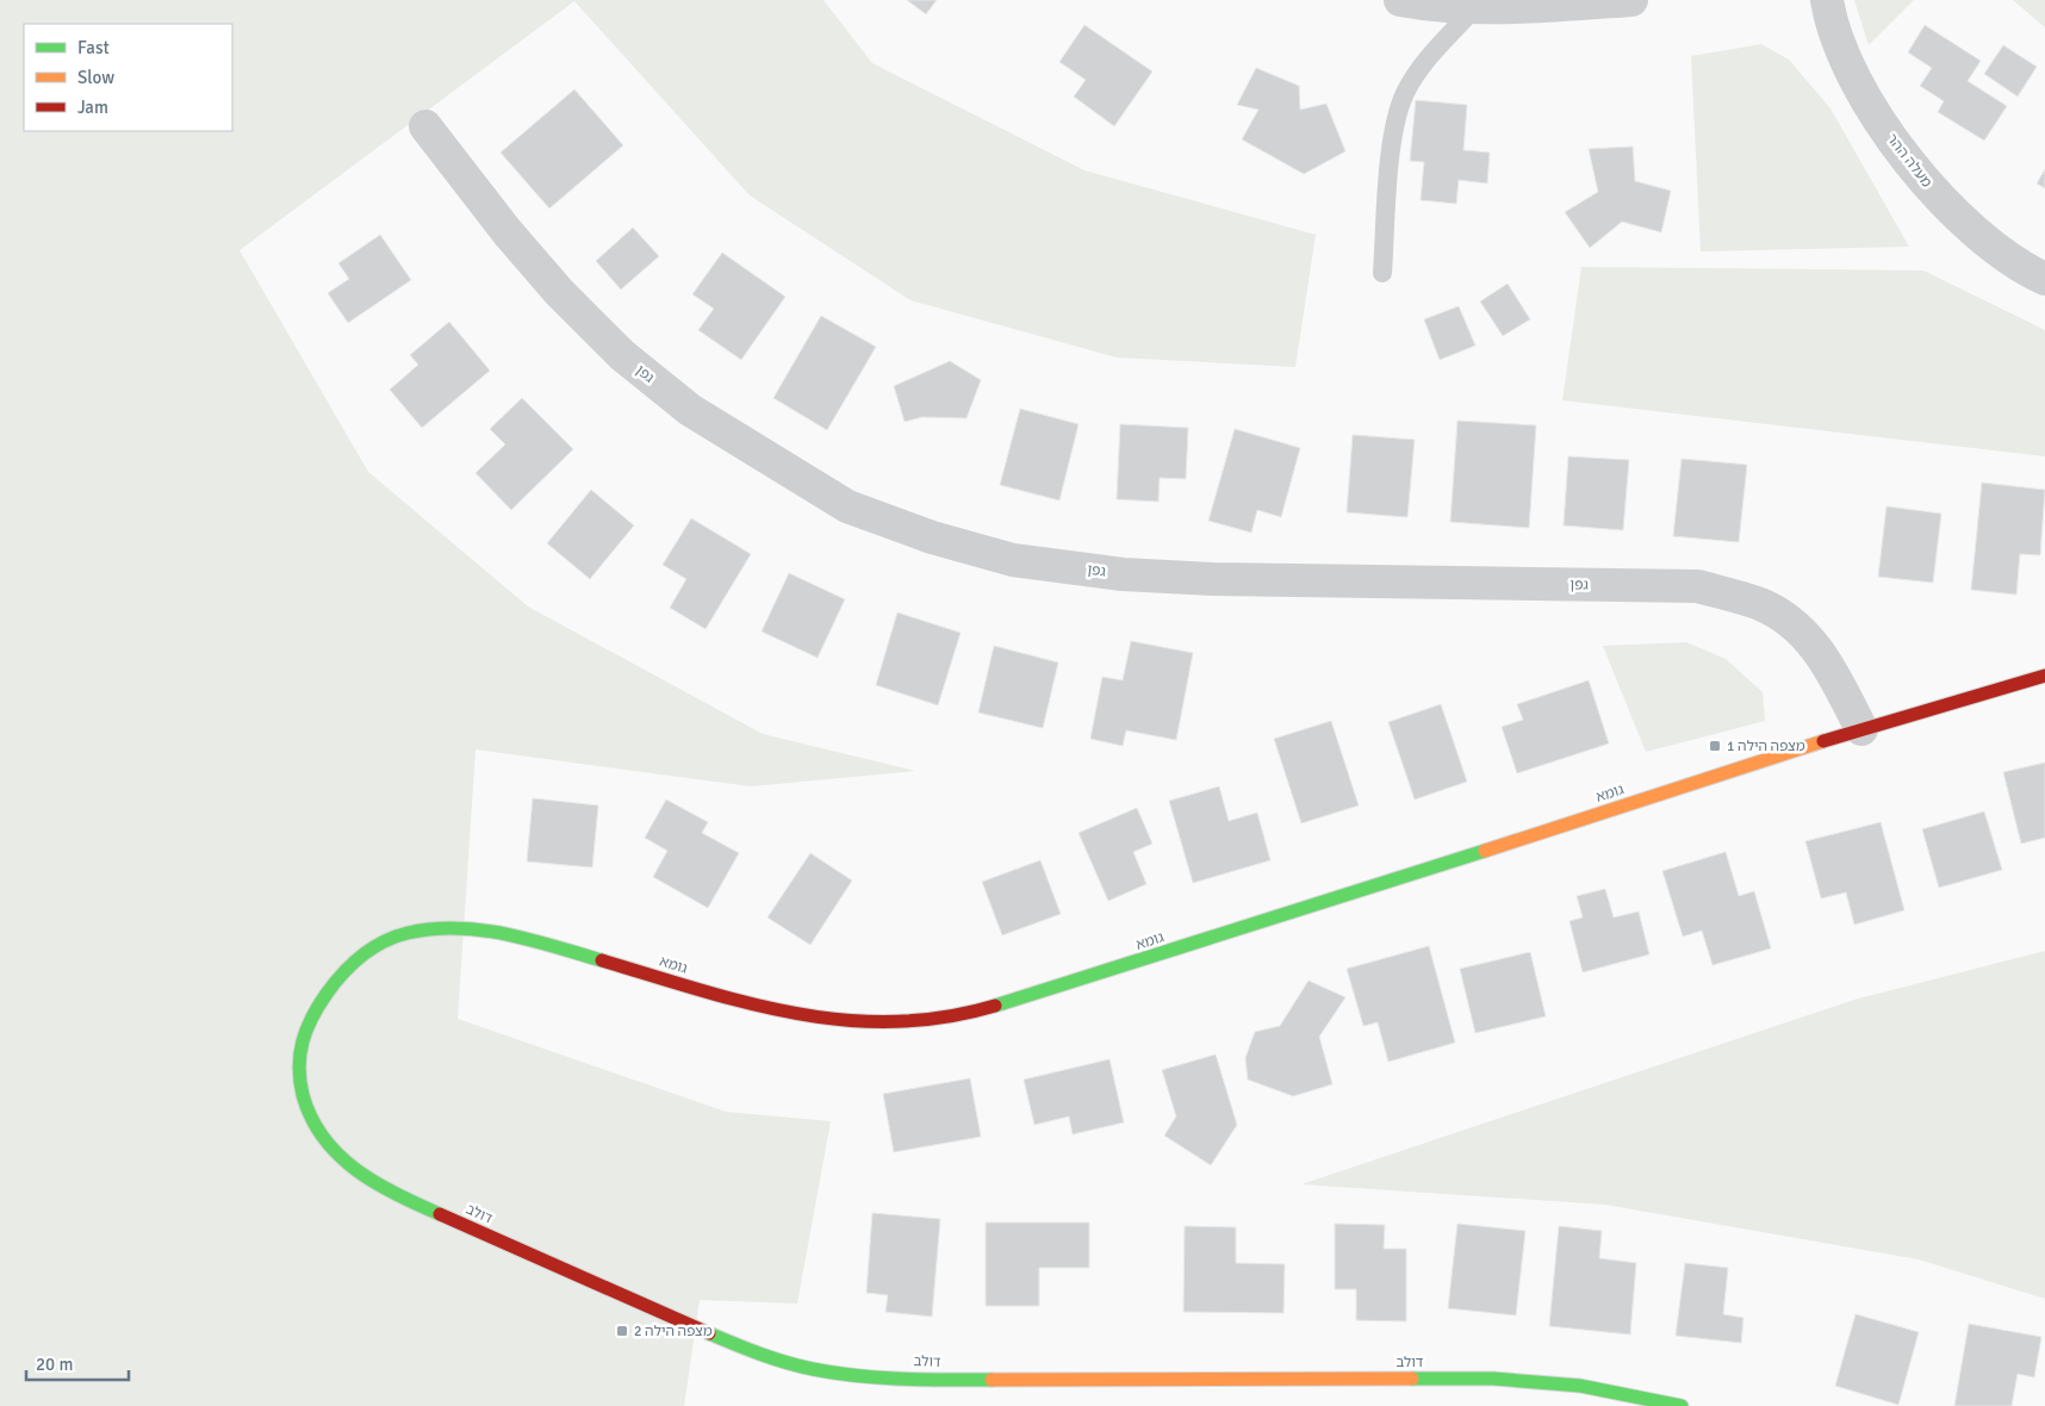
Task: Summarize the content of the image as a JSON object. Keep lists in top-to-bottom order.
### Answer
{
  "streets": {
    "street": [
      "מעלה ההר",
      "גפן",
      "גומא",
      "דולב"
    ]
  },
  "crossings": [
    ["גפן", "גומא"],
    ["גומא", "דולב"]
  ],
  "places": {
    "transit": ["מצפה הילה 1", "מצפה הילה 2"]
  },
  "legend": ["Fast", "Slow", "Jam"],
  "scale_bar": "20 m"
}
